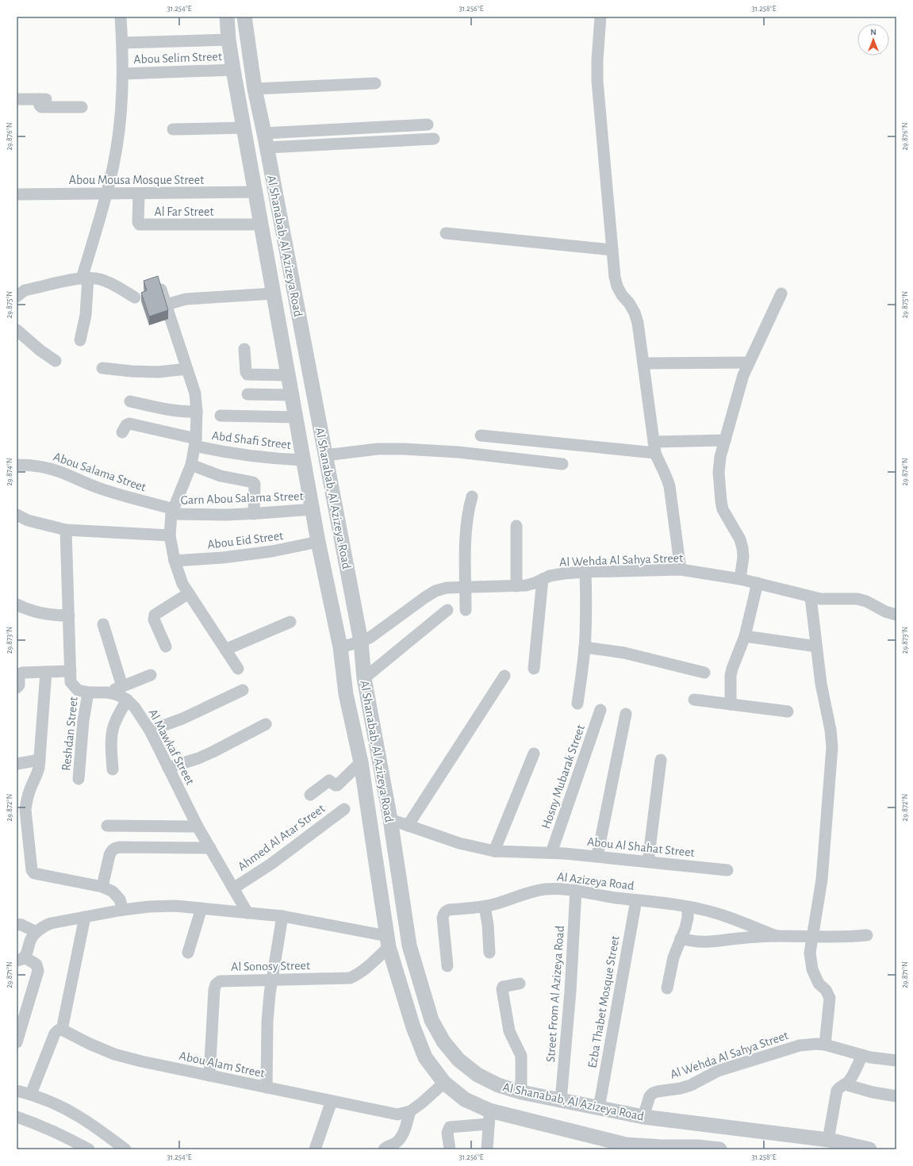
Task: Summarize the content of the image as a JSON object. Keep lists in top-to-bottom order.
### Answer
{
  "streets": {
    "street": [
      "Abou Selim Street",
      "Abou Mousa Mosque Street",
      "Al Far Street",
      "Al Shanabab, Al Azizeya Road",
      "Abd Shafi Street",
      "Abou Salama Street",
      "Garn Abou Salama Street",
      "Abou Eid Street",
      "Al Wehda Al Sahya Street",
      "Reshdan Street",
      "Al Mawkaf Street",
      "Hosny Mubarak Street",
      "Ahmed Al Atar Street",
      "Abou Al Shahat Street",
      "Al Azizeya Road",
      "Al Sonosy Street",
      "Street From Al Azizeya Road",
      "Ezba Thabet Mosque Street",
      "Abou Alam Street"
    ]
  },
  "crossings": [
    ["Abou Selim Street", "Al Shanabab, Al Azizeya Road"],
    ["Abou Mousa Mosque Street", "Al Far Street"],
    ["Abou Mousa Mosque Street", "Al Shanabab, Al Azizeya Road"],
    ["Al Far Street", "Al Shanabab, Al Azizeya Road"],
    ["Al Shanabab, Al Azizeya Road", "Abd Shafi Street"],
    ["Al Shanabab, Al Azizeya Road", "Garn Abou Salama Street"],
    ["Al Shanabab, Al Azizeya Road", "Abou Eid Street"],
    ["Al Shanabab, Al Azizeya Road", "Al Wehda Al Sahya Street"],
    ["Al Shanabab, Al Azizeya Road", "Abou Al Shahat Street"],
    ["Al Shanabab, Al Azizeya Road", "Al Sonosy Street"],
    ["Al Shanabab, Al Azizeya Road", "Street From Al Azizeya Road"],
    ["Al Shanabab, Al Azizeya Road", "Ezba Thabet Mosque Street"],
    ["Al Shanabab, Al Azizeya Road", "Abou Alam Street"],
    ["Abou Salama Street", "Garn Abou Salama Street"],
    ["Reshdan Street", "Al Mawkaf Street"],
    ["Al Mawkaf Street", "Ahmed Al Atar Street"],
    ["Hosny Mubarak Street", "Abou Al Shahat Street"],
    ["Al Azizeya Road", "Street From Al Azizeya Road"],
    ["Al Azizeya Road", "Ezba Thabet Mosque Street"],
    ["Al Sonosy Street", "Abou Alam Street"]
  ],
  "north": "top",
  "coordinates": [
    "31.254°E",
    "31.256°E",
    "31.258°E",
    "29.876°N",
    "29.875°N",
    "29.874°N",
    "29.873°N",
    "29.872°N",
    "29.871°N"
  ]
}
